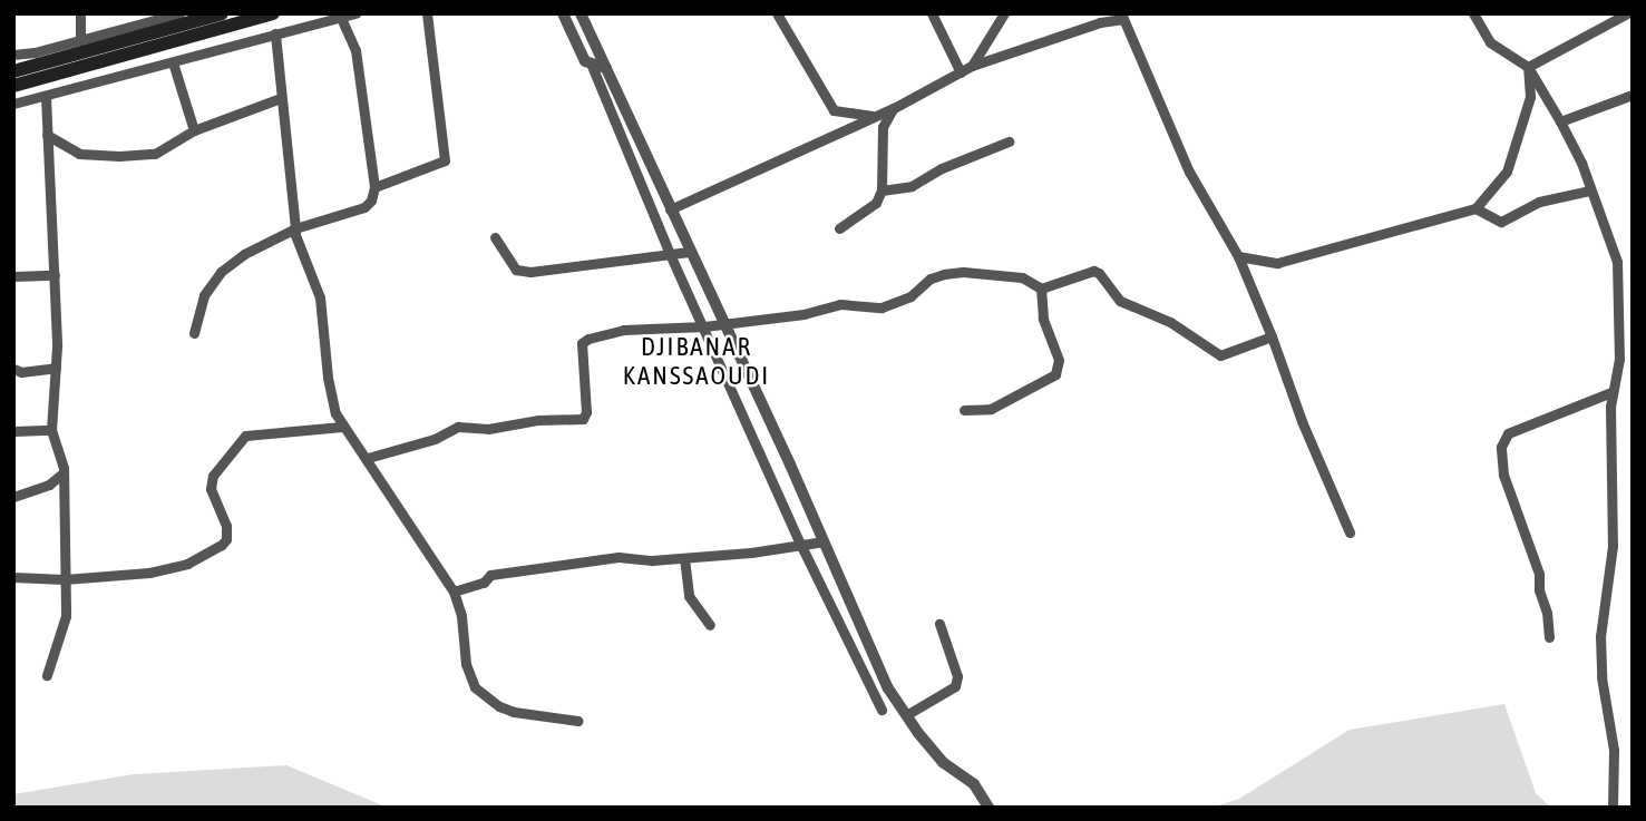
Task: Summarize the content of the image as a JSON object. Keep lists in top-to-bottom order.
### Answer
{
  "districts": ["DJIBANAR KANSSAOUDI"]
}
